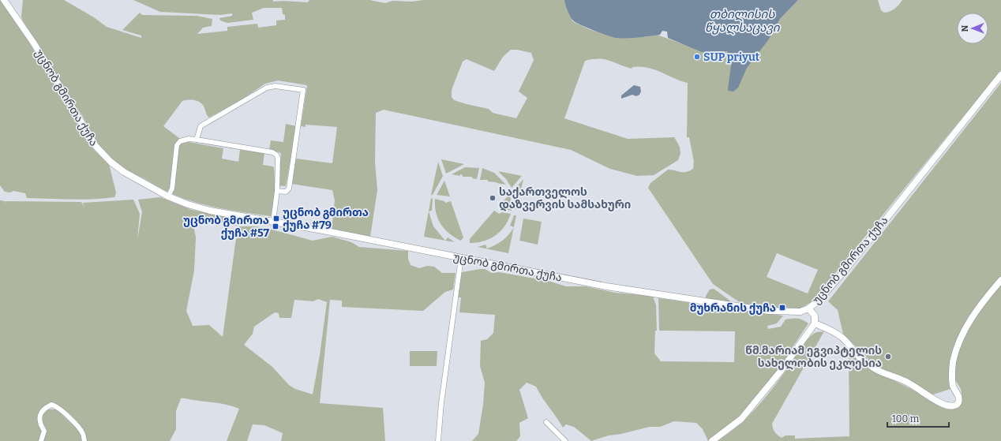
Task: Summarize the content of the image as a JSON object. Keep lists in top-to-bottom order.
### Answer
{
  "streets": {
    "main road": ["უცნობ გმირთა ქუჩა"]
  },
  "water": ["თბილისის წყალსაცავი"],
  "places": {
    "other": ["SUP priyut", "საქართველოს დაზვერვის სამსახური", "წმ.მარიამ ეგვიპტელის სახელობის ეკლესია"],
    "transit": ["უცნობ გმირთა ქუჩა #79", "უცნობ გმირთა ქუჩა #57", "მუხრანის ქუჩა"]
  },
  "scale_bar": "100 m",
  "north": "left"
}
